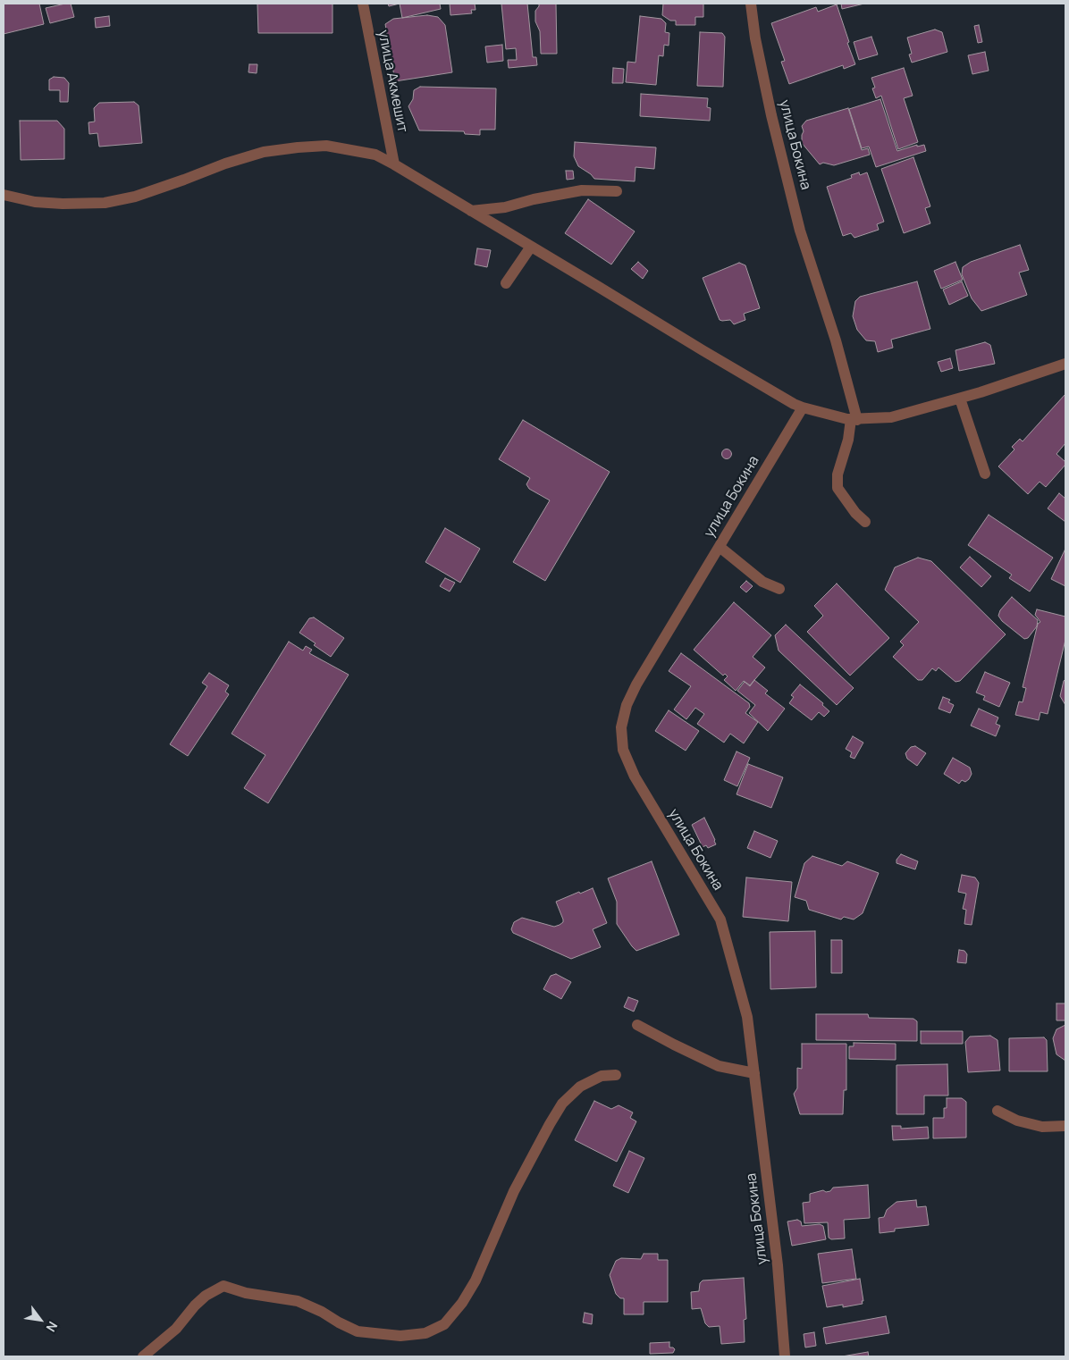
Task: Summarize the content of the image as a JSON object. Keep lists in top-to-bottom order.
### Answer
{
  "streets": {
    "street": ["улица Акмешит", "улица Бокина"]
  },
  "north": "bottom right"
}
